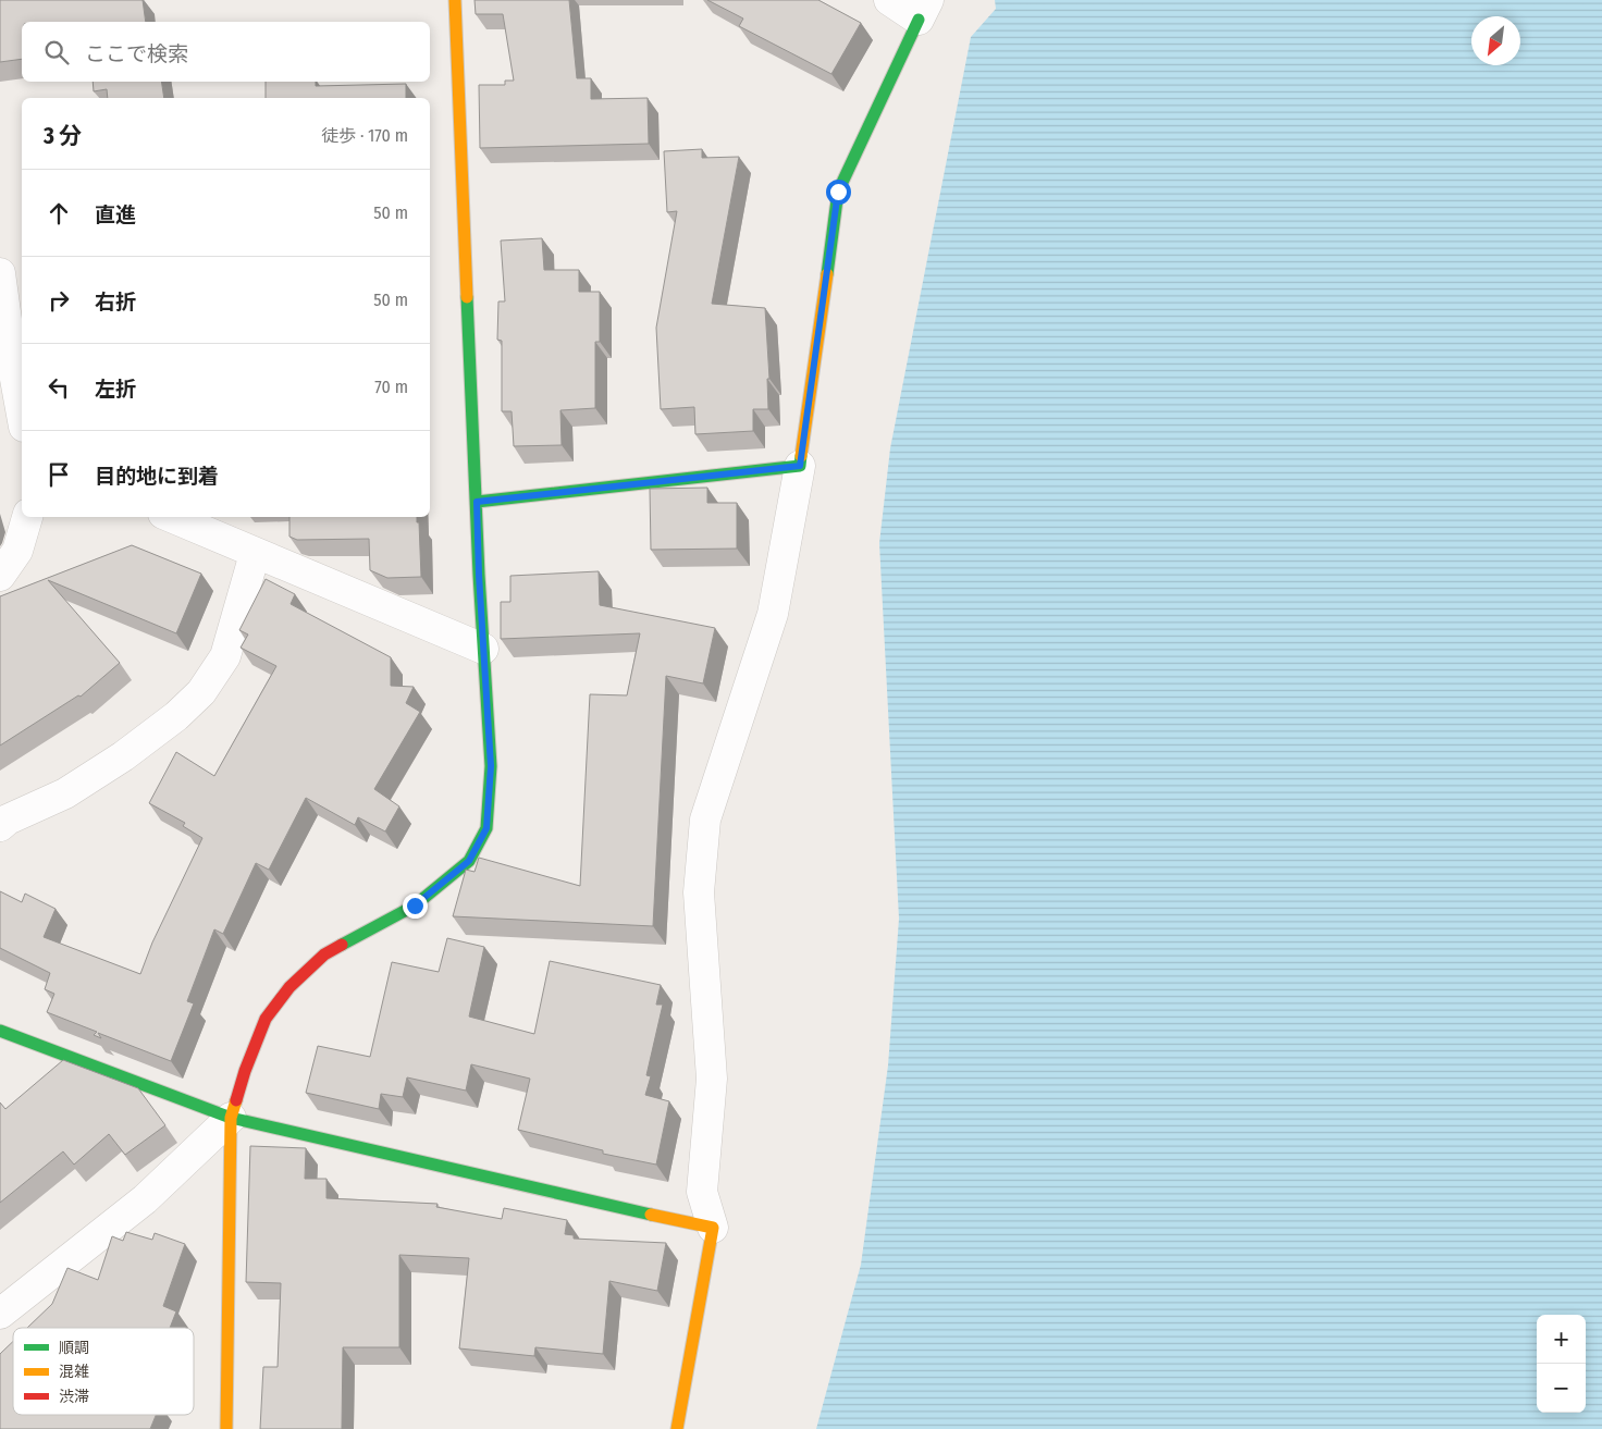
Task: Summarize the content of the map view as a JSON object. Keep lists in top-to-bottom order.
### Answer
{
  "legend": ["順調", "混雑", "渋滞"],
  "north": "bottom left",
  "page": {
    "search": "ここで検索",
    "heading": ["3 分", "徒歩 · 170 m"],
    "list": [
      ["直進", "50 m"],
      ["右折", "50 m"],
      ["左折", "70 m"],
      "目的地に到着"
    ],
    "map_buttons": ["+", "−"]
  }
}
